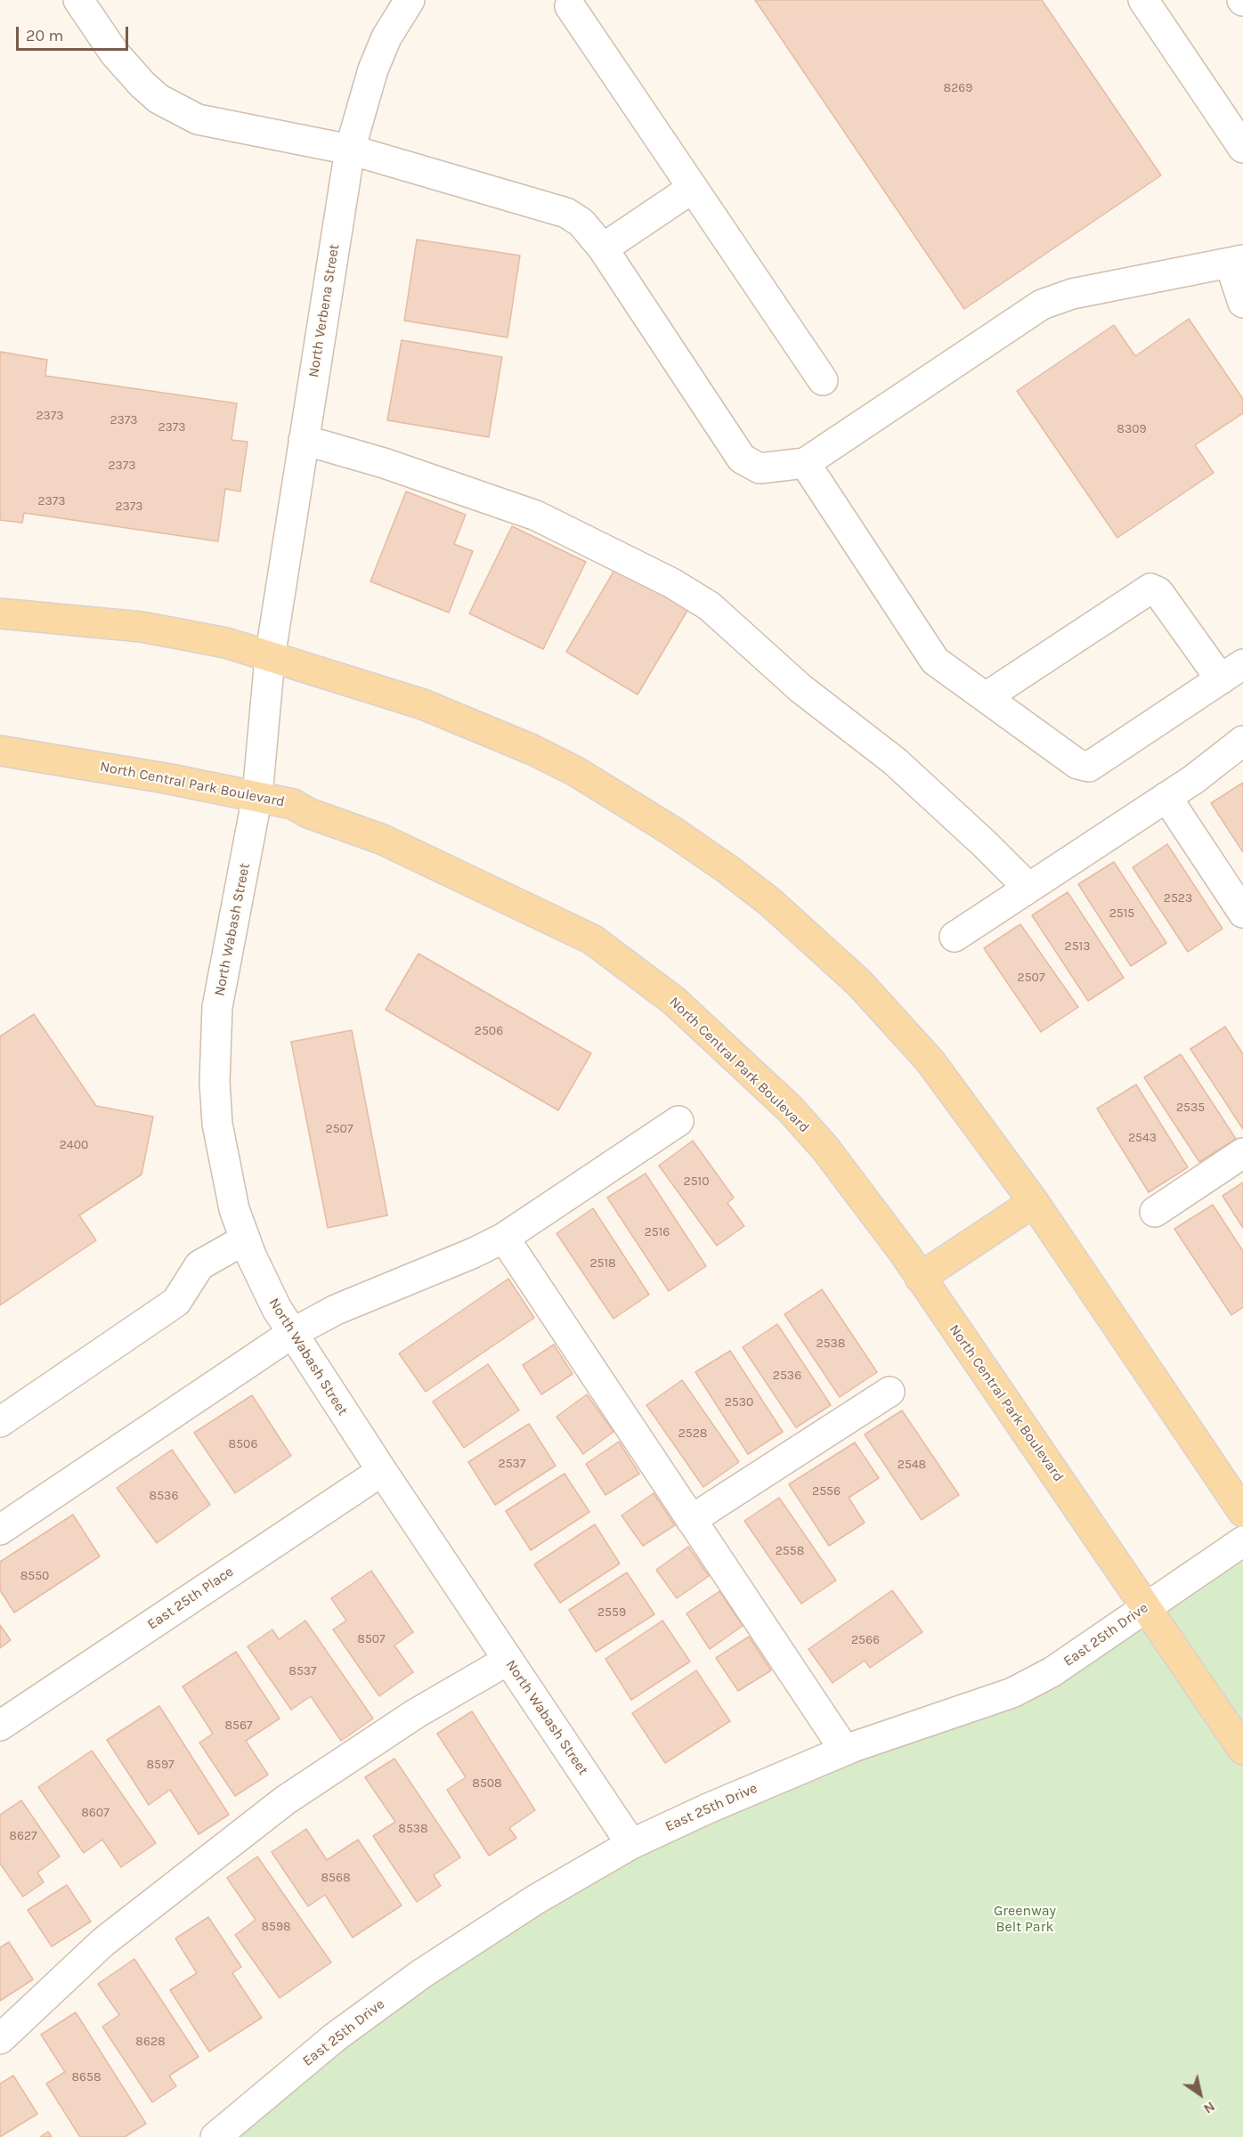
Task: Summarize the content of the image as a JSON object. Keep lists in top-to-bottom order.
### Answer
{
  "streets": {
    "main road": ["North Central Park Boulevard"],
    "street": [
      "North Verbena Street",
      "North Wabash Street",
      "East 25th Place",
      "East 25th Drive"
    ]
  },
  "crossings": [
    ["North Verbena Street", "North Central Park Boulevard"],
    ["North Verbena Street", "North Wabash Street"],
    ["North Central Park Boulevard", "North Wabash Street"],
    ["North Central Park Boulevard", "East 25th Drive"],
    ["North Wabash Street", "East 25th Place"],
    ["North Wabash Street", "East 25th Drive"]
  ],
  "parks": ["Greenway Belt Park"],
  "house_numbers": [
    "8269",
    "2373",
    "2373",
    "2373",
    "8309",
    "2373",
    "2373",
    "2373",
    "2523",
    "2515",
    "2513",
    "2507",
    "2506",
    "2535",
    "2507",
    "2543",
    "2400",
    "2510",
    "2516",
    "2518",
    "2538",
    "2536",
    "2530",
    "2528",
    "8506",
    "2537",
    "2548",
    "2556",
    "8536",
    "2558",
    "8550",
    "2559",
    "8507",
    "2566",
    "8537",
    "8567",
    "8597",
    "8508",
    "8607",
    "8538",
    "8627",
    "8568",
    "8598",
    "8628",
    "8658"
  ],
  "scale_bar": "20 m",
  "north": "bottom right"
}
